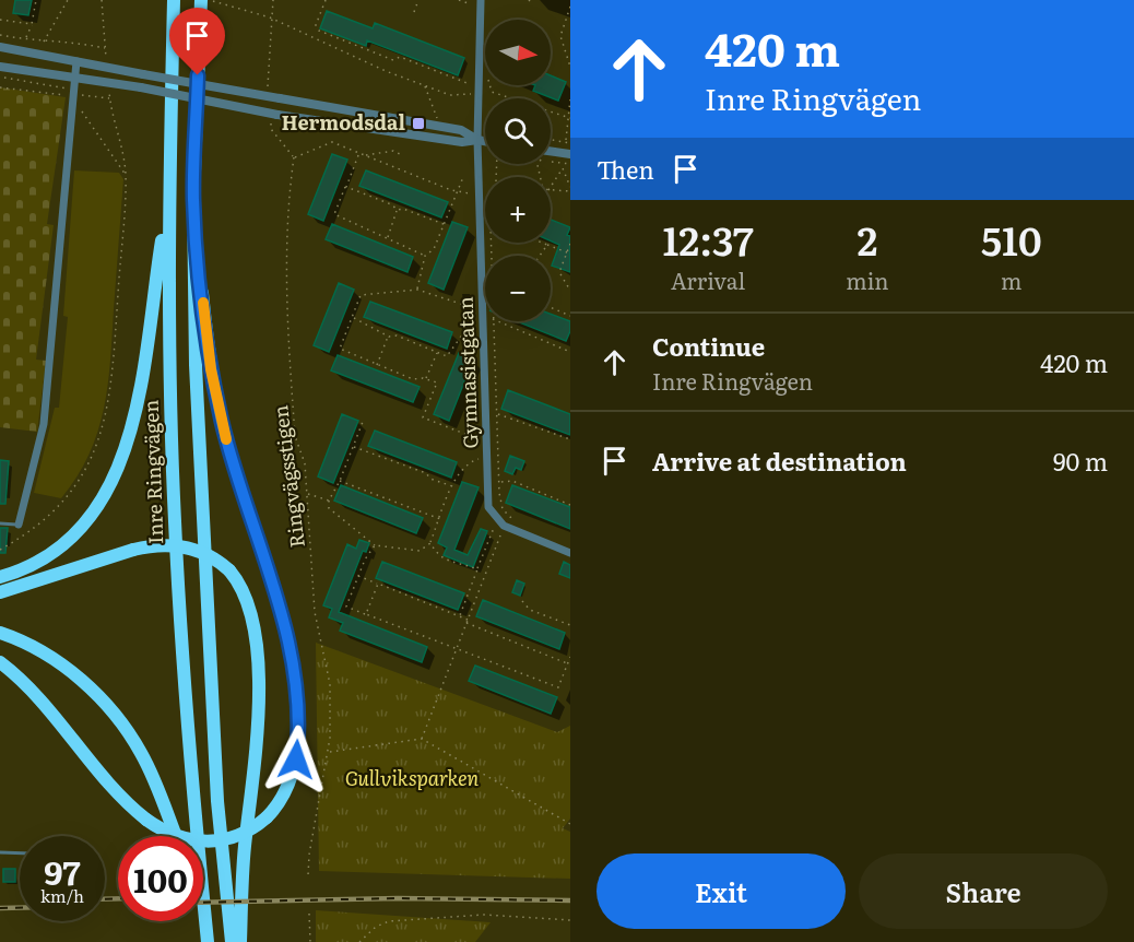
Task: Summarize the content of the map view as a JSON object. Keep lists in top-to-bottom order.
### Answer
{
  "streets": {
    "highway": ["Inre Ringvägen"],
    "street": ["Gymnasistgatan"],
    "path": ["Ringvägsstigen"]
  },
  "parks": ["Gullviksparken"],
  "places": {
    "transit": ["Hermodsdal"]
  },
  "north": "right",
  "page": {
    "turn": ["420 m", "Inre Ringvägen"],
    "map_buttons": ["+", "−"],
    "then": "Then",
    "eta": [
      "12:37",
      "Arrival",
      "2",
      "min",
      "510",
      "m"
    ],
    "list": [
      {
        "name": "Continue",
        "note": "Inre Ringvägen",
        "value": "420 m"
      },
      {
        "name": "Arrive at destination",
        "value": "90 m"
      }
    ],
    "speed": "97 km/h",
    "limit": "100",
    "buttons": ["Exit", "Share"]
  }
}
